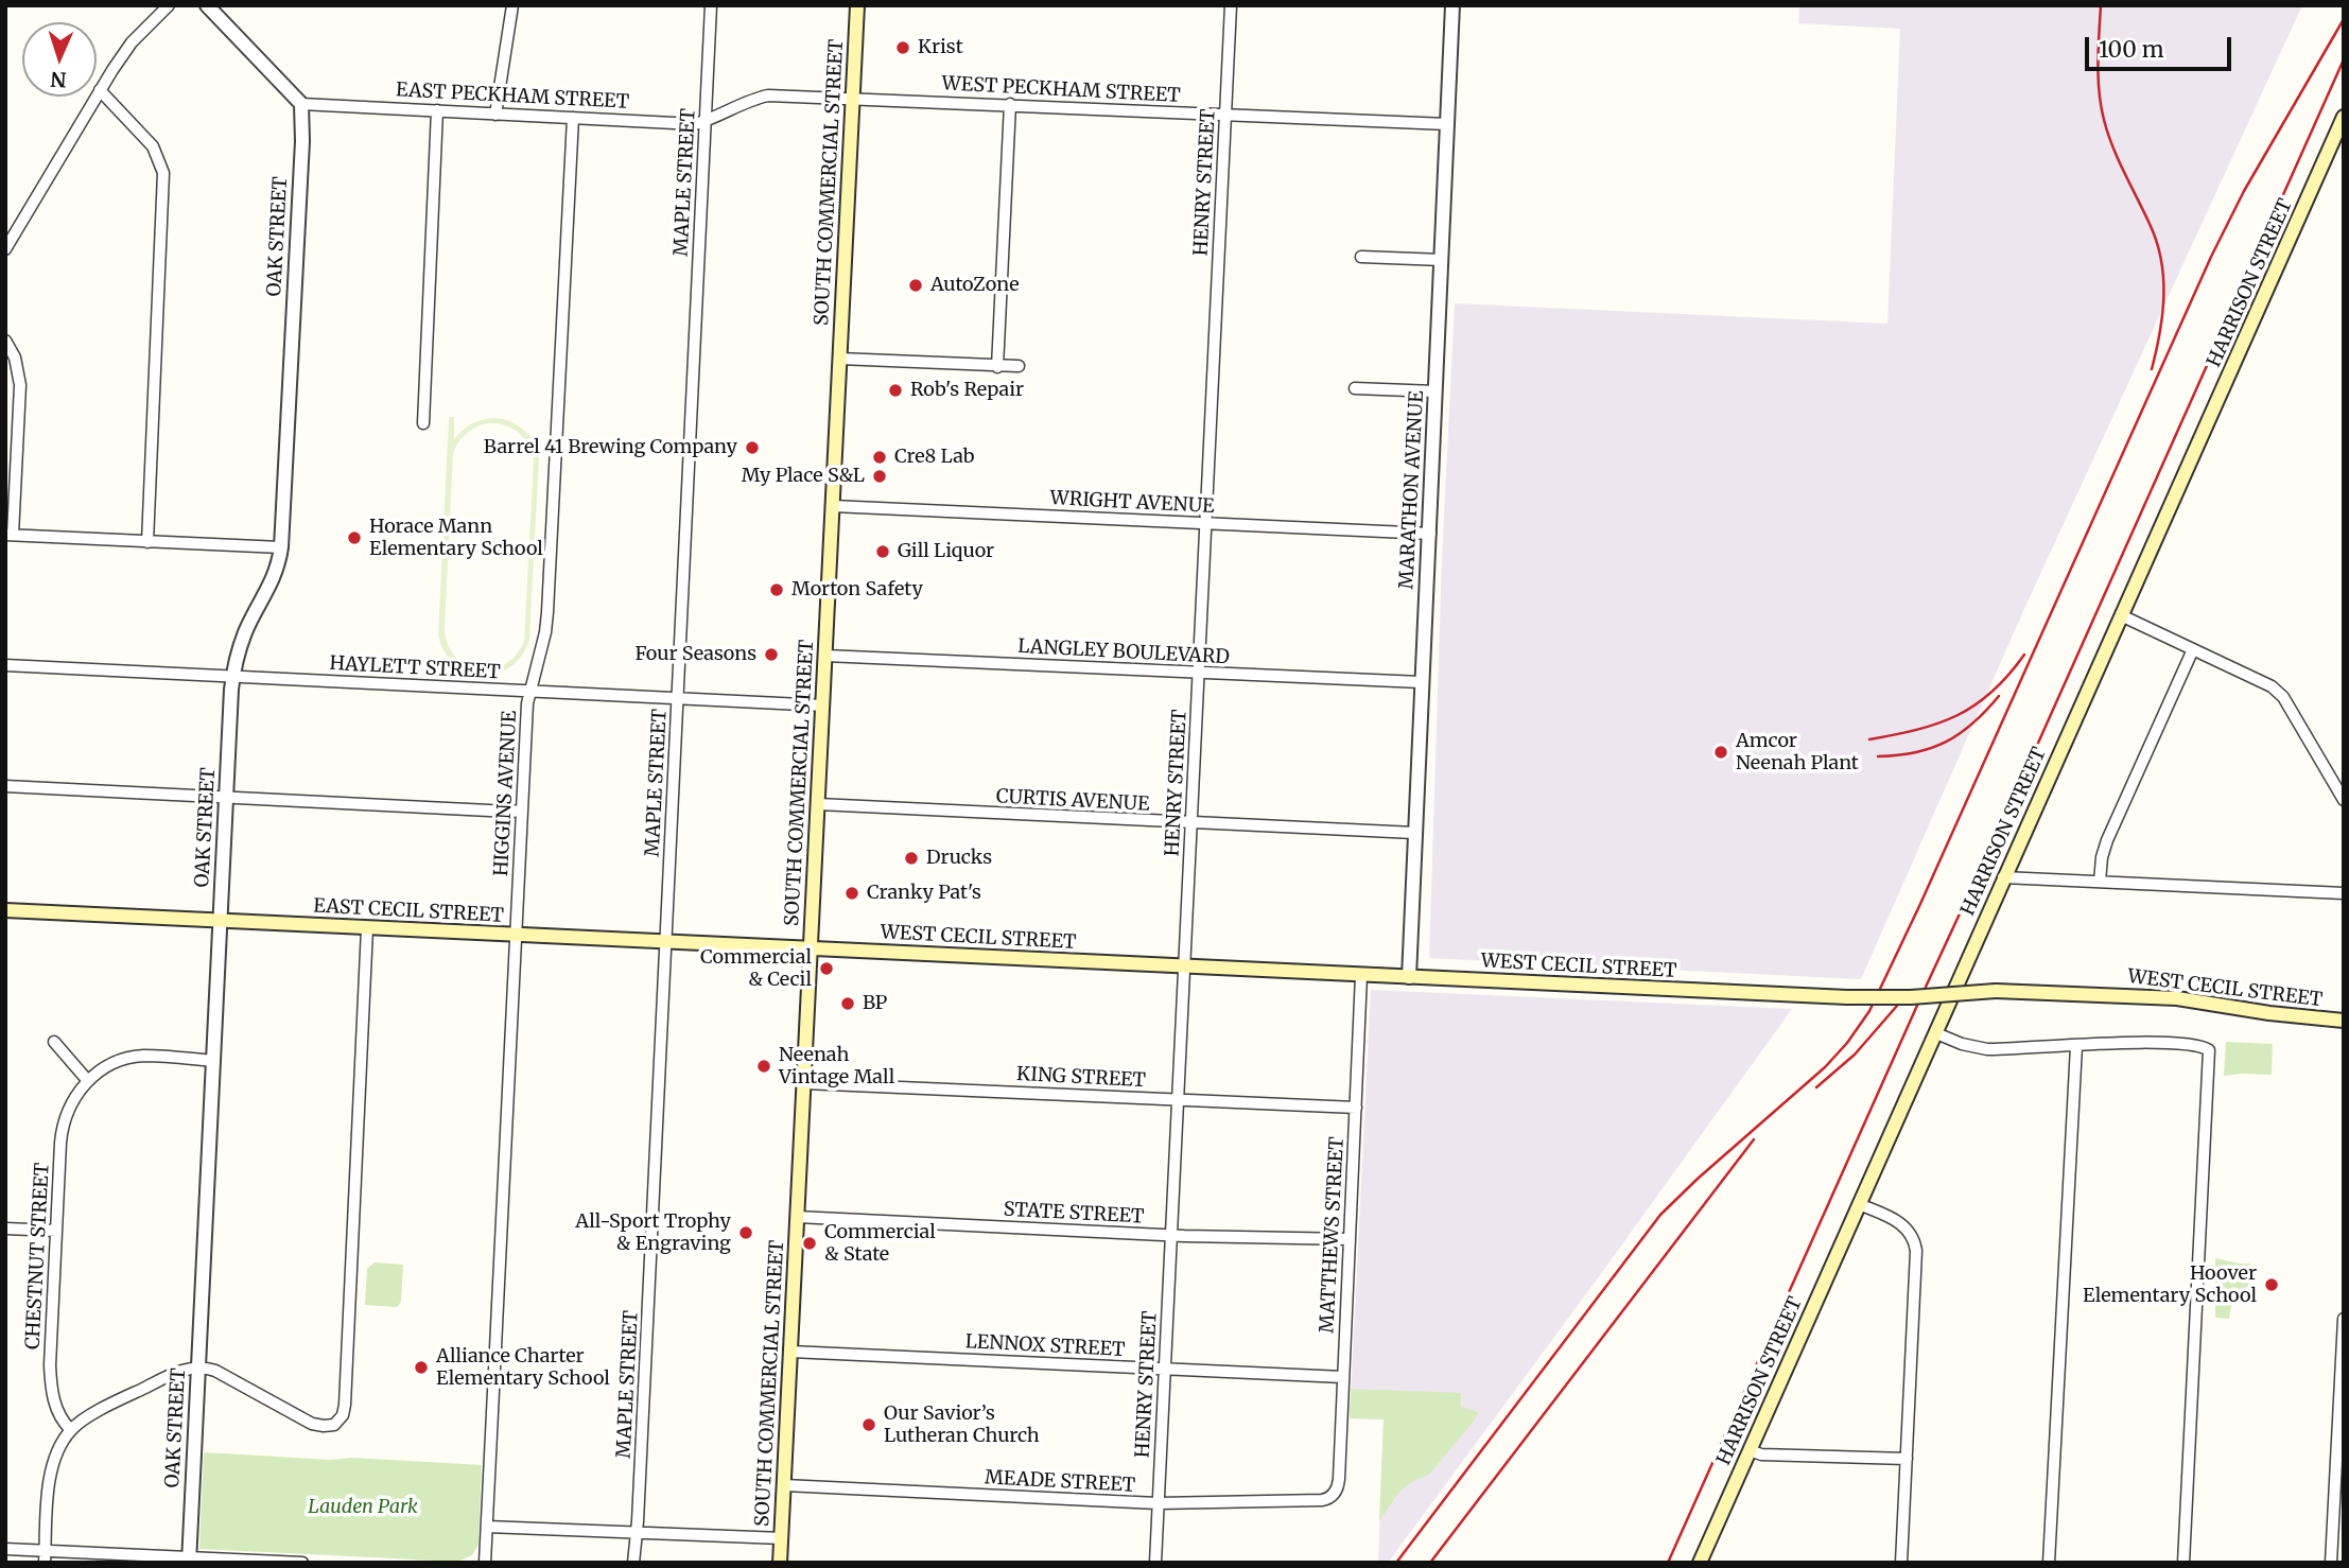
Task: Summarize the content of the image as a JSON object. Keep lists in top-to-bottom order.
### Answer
{
  "streets": {
    "main road": [
      "SOUTH COMMERCIAL STREET",
      "HARRISON STREET",
      "EAST CECIL STREET",
      "WEST CECIL STREET"
    ],
    "street": [
      "WEST PECKHAM STREET",
      "EAST PECKHAM STREET",
      "MAPLE STREET",
      "HENRY STREET",
      "OAK STREET",
      "MARATHON AVENUE",
      "WRIGHT AVENUE",
      "LANGLEY BOULEVARD",
      "HAYLETT STREET",
      "HIGGINS AVENUE",
      "CURTIS AVENUE",
      "KING STREET",
      "STATE STREET",
      "MATTHEWS STREET",
      "CHESTNUT STREET",
      "LENNOX STREET",
      "MEADE STREET"
    ]
  },
  "crossings": [
    ["WEST PECKHAM STREET", "EAST PECKHAM STREET"],
    ["WEST PECKHAM STREET", "SOUTH COMMERCIAL STREET"],
    ["WEST PECKHAM STREET", "HENRY STREET"],
    ["WEST PECKHAM STREET", "MARATHON AVENUE"],
    ["EAST PECKHAM STREET", "MAPLE STREET"],
    ["EAST PECKHAM STREET", "SOUTH COMMERCIAL STREET"],
    ["EAST PECKHAM STREET", "OAK STREET"],
    ["EAST PECKHAM STREET", "HIGGINS AVENUE"],
    ["MAPLE STREET", "HAYLETT STREET"],
    ["MAPLE STREET", "EAST CECIL STREET"],
    ["SOUTH COMMERCIAL STREET", "WRIGHT AVENUE"],
    ["SOUTH COMMERCIAL STREET", "LANGLEY BOULEVARD"],
    ["SOUTH COMMERCIAL STREET", "HAYLETT STREET"],
    ["SOUTH COMMERCIAL STREET", "CURTIS AVENUE"],
    ["SOUTH COMMERCIAL STREET", "EAST CECIL STREET"],
    ["SOUTH COMMERCIAL STREET", "WEST CECIL STREET"],
    ["SOUTH COMMERCIAL STREET", "KING STREET"],
    ["SOUTH COMMERCIAL STREET", "STATE STREET"],
    ["SOUTH COMMERCIAL STREET", "LENNOX STREET"],
    ["SOUTH COMMERCIAL STREET", "MEADE STREET"],
    ["HENRY STREET", "WRIGHT AVENUE"],
    ["HENRY STREET", "LANGLEY BOULEVARD"],
    ["HENRY STREET", "CURTIS AVENUE"],
    ["HENRY STREET", "WEST CECIL STREET"],
    ["HENRY STREET", "KING STREET"],
    ["HENRY STREET", "STATE STREET"],
    ["HENRY STREET", "LENNOX STREET"],
    ["HENRY STREET", "MEADE STREET"],
    ["OAK STREET", "HAYLETT STREET"],
    ["OAK STREET", "EAST CECIL STREET"],
    ["OAK STREET", "CHESTNUT STREET"],
    ["MARATHON AVENUE", "WRIGHT AVENUE"],
    ["MARATHON AVENUE", "LANGLEY BOULEVARD"],
    ["MARATHON AVENUE", "CURTIS AVENUE"],
    ["MARATHON AVENUE", "WEST CECIL STREET"],
    ["HAYLETT STREET", "HIGGINS AVENUE"],
    ["HIGGINS AVENUE", "EAST CECIL STREET"],
    ["EAST CECIL STREET", "WEST CECIL STREET"],
    ["WEST CECIL STREET", "MATTHEWS STREET"],
    ["KING STREET", "MATTHEWS STREET"],
    ["STATE STREET", "MATTHEWS STREET"],
    ["MATTHEWS STREET", "LENNOX STREET"],
    ["MATTHEWS STREET", "MEADE STREET"]
  ],
  "parks": ["Lauden Park"],
  "places": [
    "Krist",
    "AutoZone",
    "Rob's Repair",
    "Barrel 41 Brewing Company",
    "Cre8 Lab",
    "My Place S&L",
    "Horace Mann Elementary School",
    "Gill Liquor",
    "Morton Safety",
    "Four Seasons",
    "Amcor Neenah Plant",
    "Drucks",
    "Cranky Pat's",
    "Commercial & Cecil",
    "BP",
    "Neenah Vintage Mall",
    "All-Sport Trophy & Engraving",
    "Commercial & State",
    "Hoover Elementary School",
    "Alliance Charter Elementary School",
    "Our Savior’s Lutheran Church"
  ],
  "scale_bar": "100 m",
  "north": "bottom"
}
